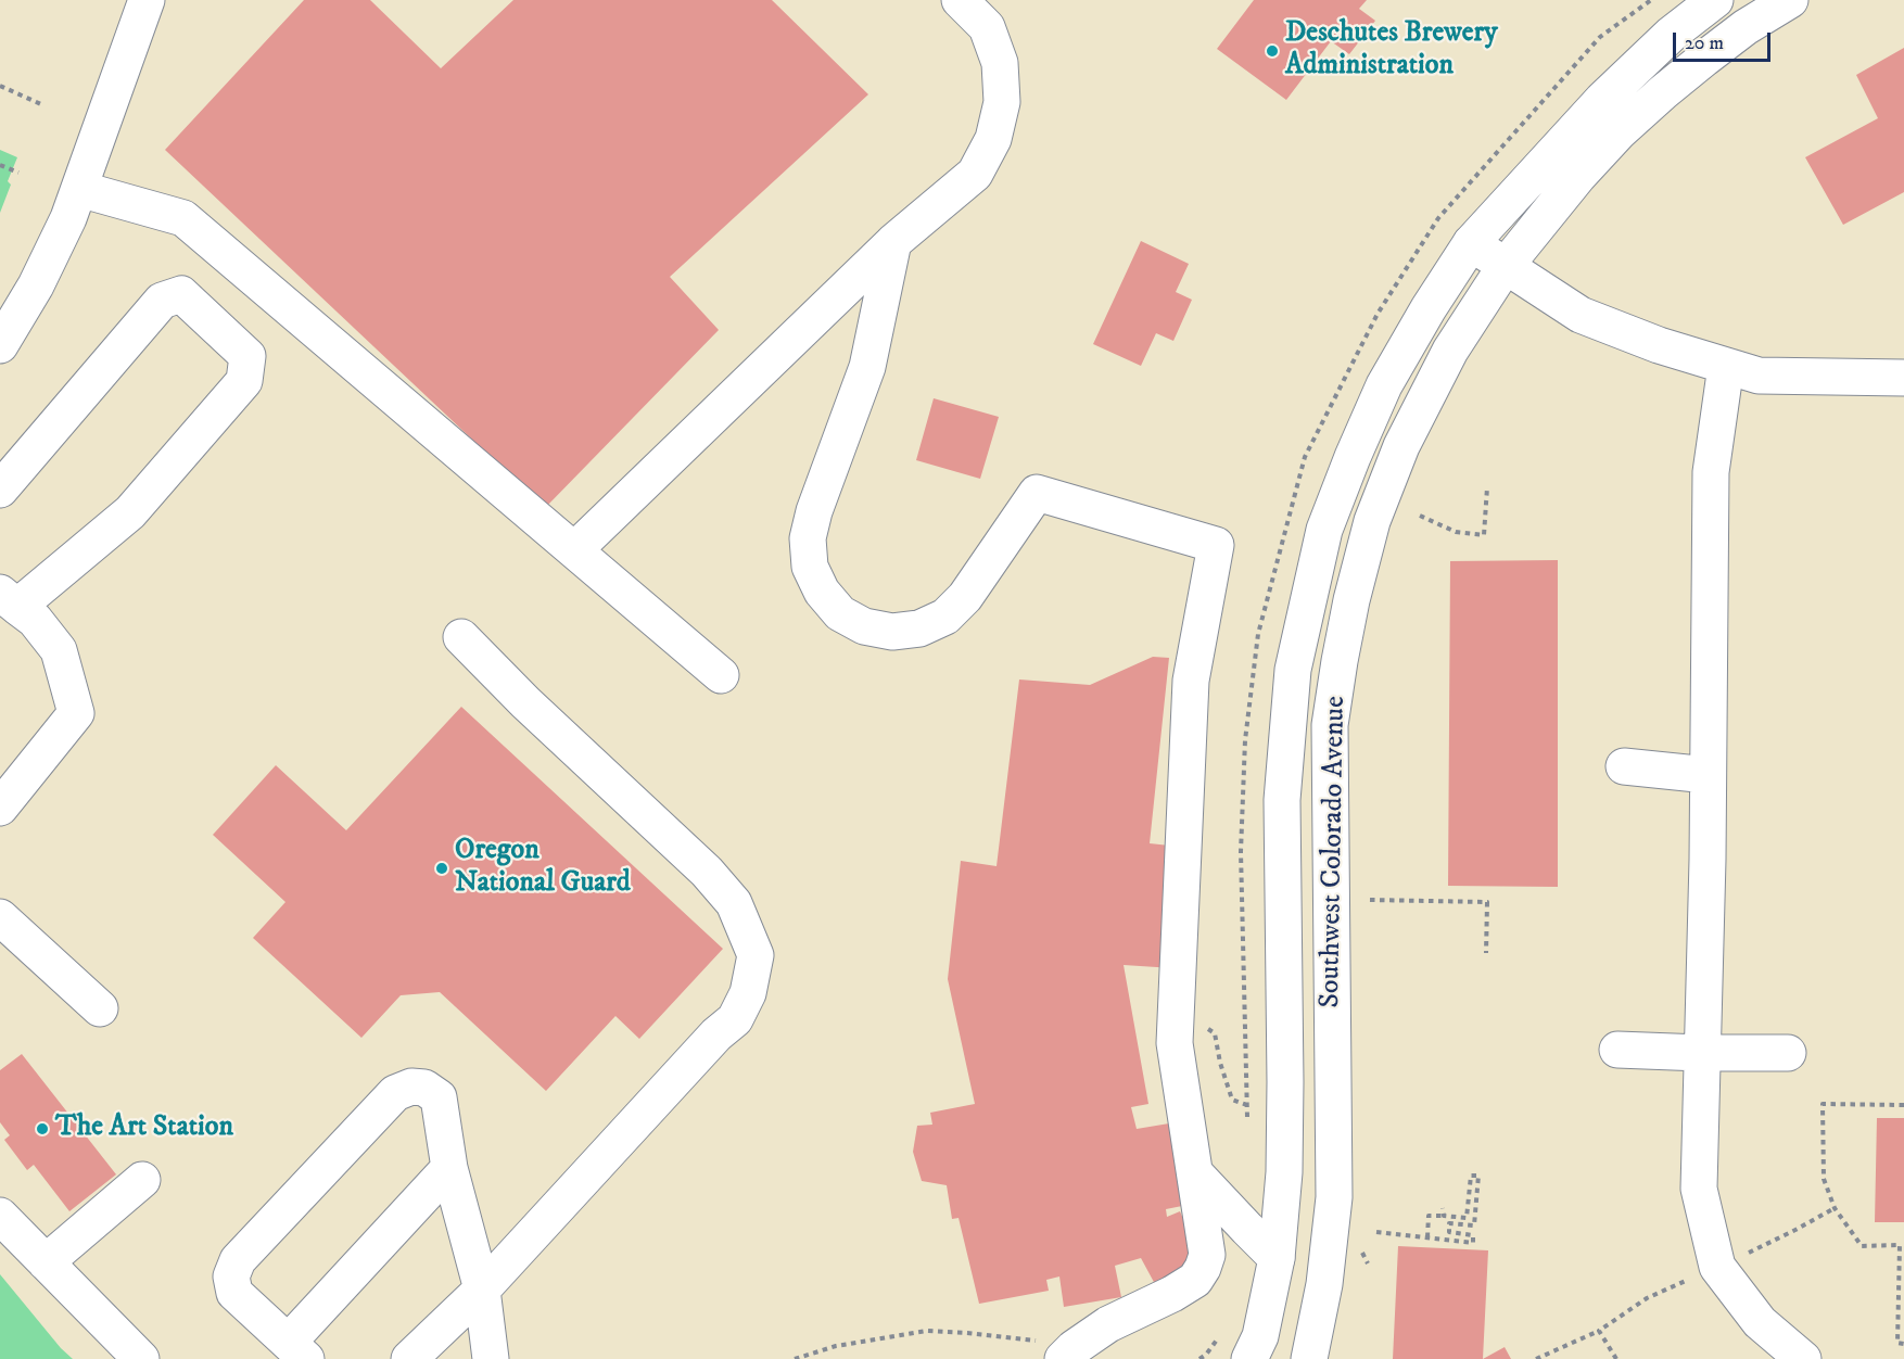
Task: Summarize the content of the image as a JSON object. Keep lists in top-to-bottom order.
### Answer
{
  "streets": {
    "main road": ["Southwest Colorado Avenue"]
  },
  "places": ["Deschutes Brewery Administration", "Oregon National Guard", "The Art Station"],
  "scale_bar": "20 m"
}
